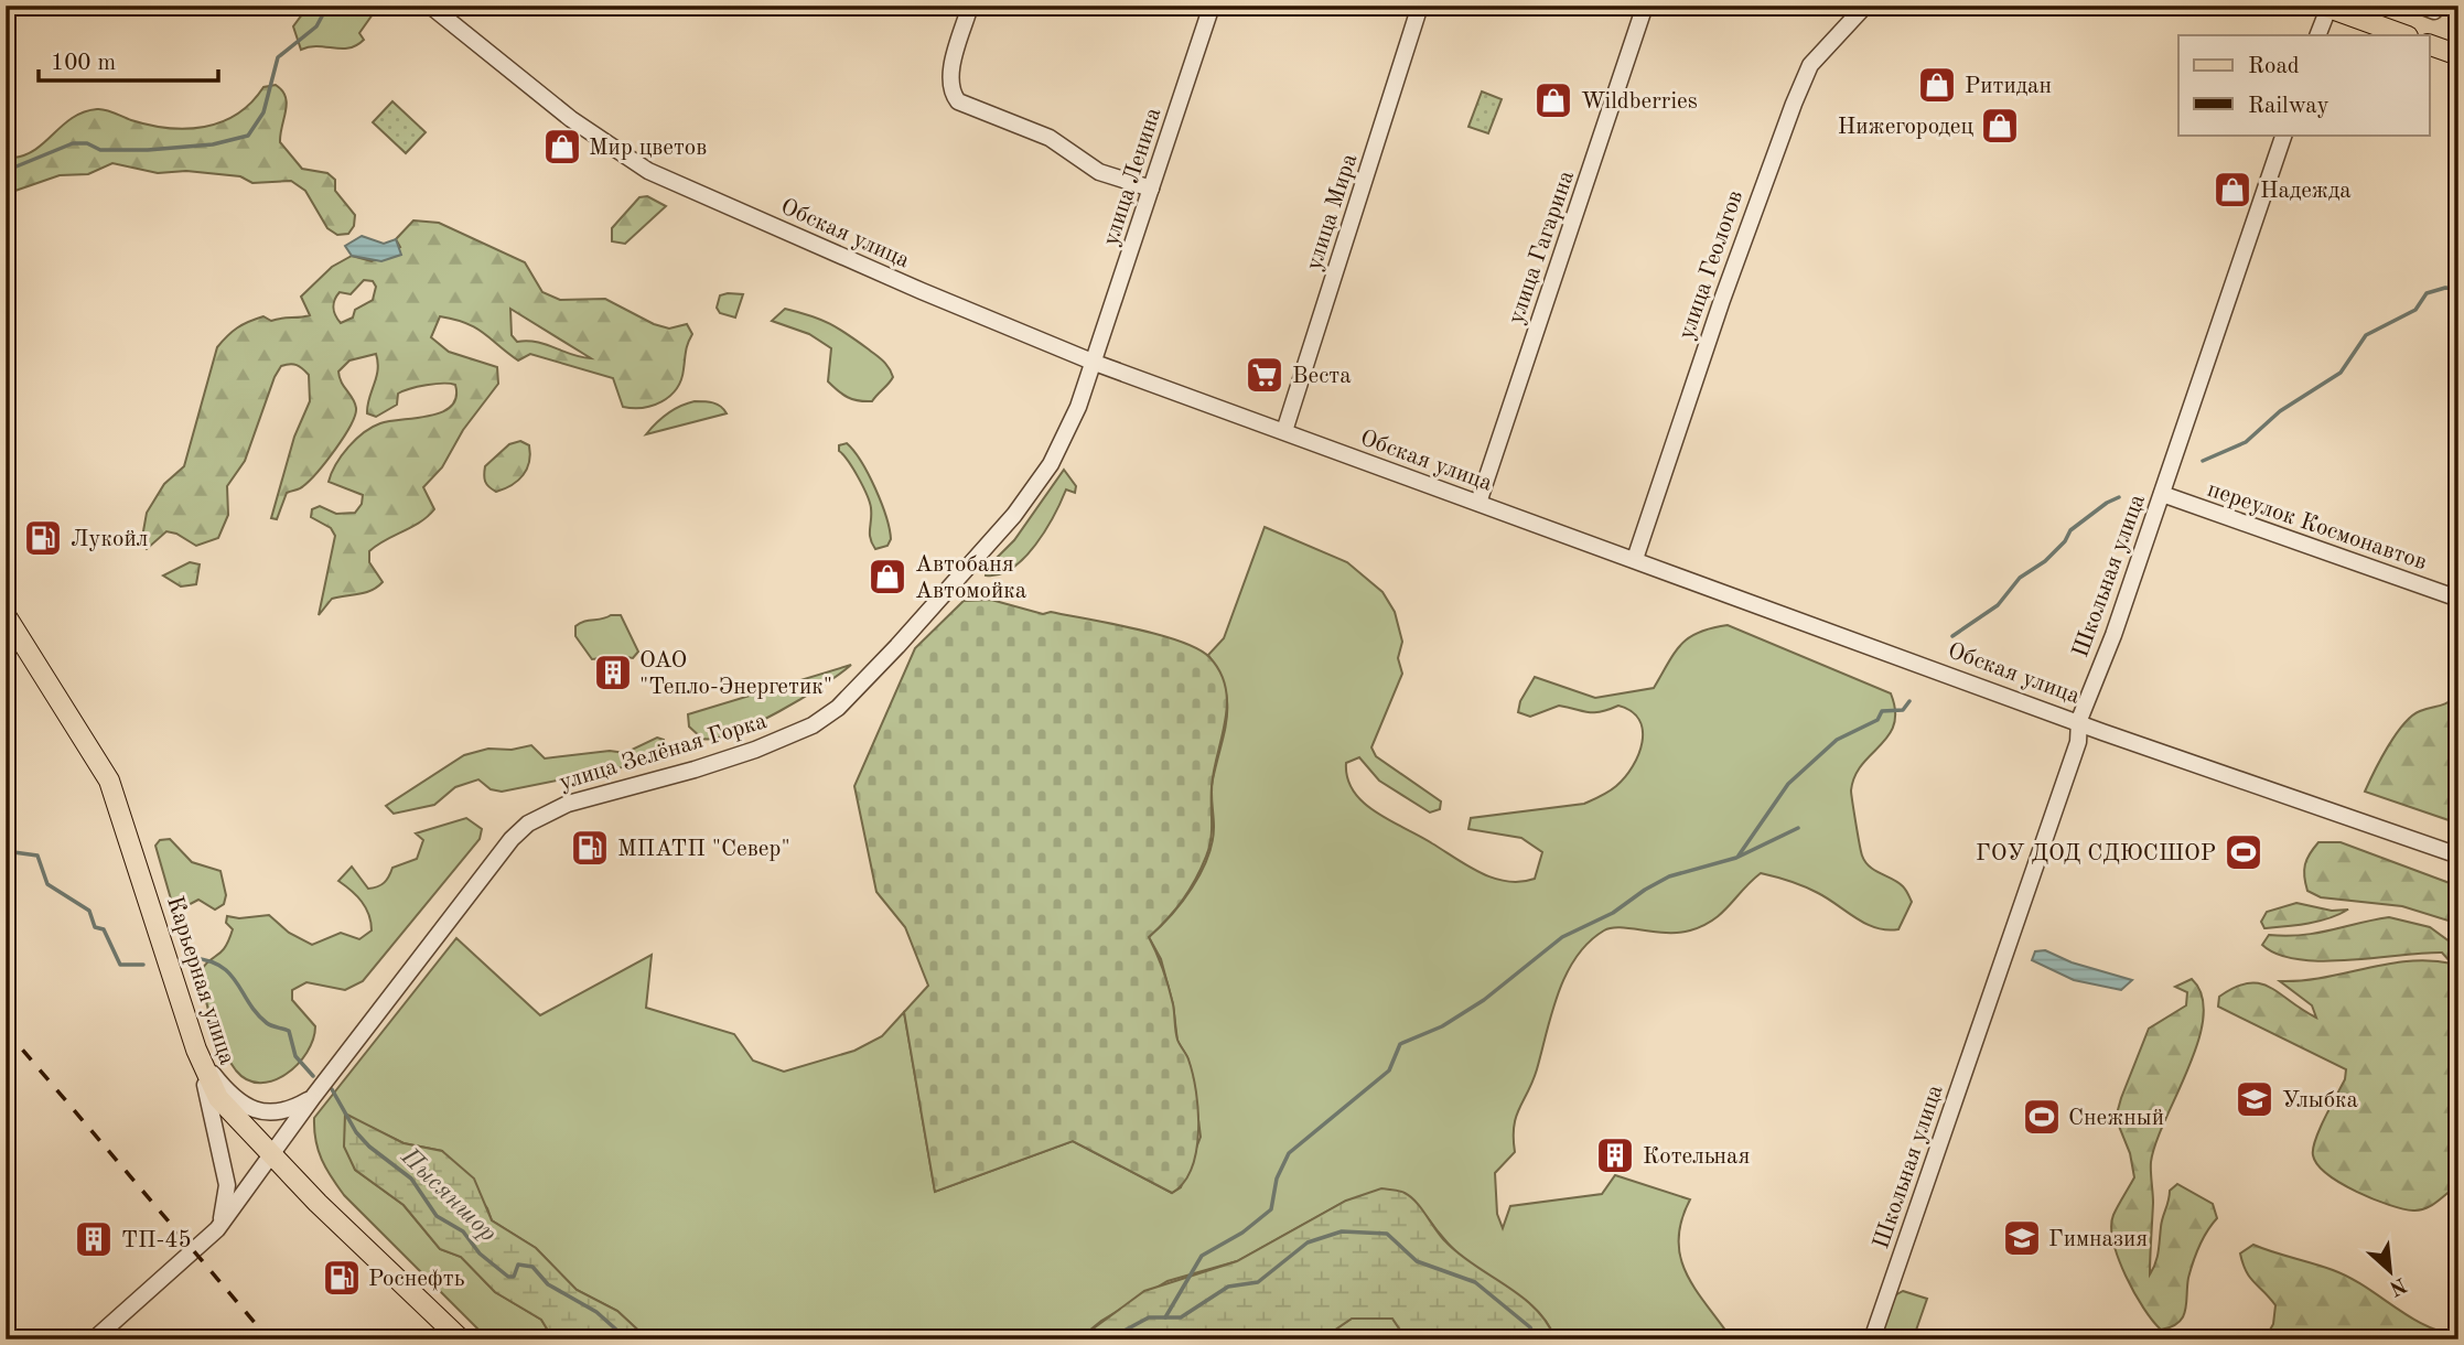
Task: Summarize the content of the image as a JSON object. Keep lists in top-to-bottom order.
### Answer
{
  "streets": {
    "main road": ["Карьерная улица"],
    "street": [
      "улица Ленина",
      "улица Мира",
      "Обская улица",
      "улица Гагарина",
      "улица Геологов",
      "переулок Космонавтов",
      "Школьная улица",
      "улица Зелёная Горка"
    ]
  },
  "crossings": [
    ["улица Ленина", "Обская улица"],
    ["улица Ленина", "улица Зелёная Горка"],
    ["улица Мира", "Обская улица"],
    ["Обская улица", "улица Гагарина"],
    ["Обская улица", "улица Геологов"],
    ["Обская улица", "Школьная улица"],
    ["Обская улица", "улица Зелёная Горка"],
    ["переулок Космонавтов", "Школьная улица"],
    ["улица Зелёная Горка", "Карьерная улица"]
  ],
  "water": ["Пысяншор"],
  "places": {
    "shop": [
      "Ритидан",
      "Wildberries",
      "Нижегородец",
      "Мир цветов",
      "Надежда",
      "Автобаня Автомойка"
    ],
    "supermarket": ["Веста"],
    "fuel station": ["Лукойл", "МПАТП \"Север\"", "Роснефть"],
    "building": ["ОАО \"Тепло-Энергетик\"", "Котельная", "ТП-45"],
    "sports": ["ГОУ ДОД СДЮСШОР", "Снежный"],
    "school or university": ["Улыбка", "Гимназия"]
  },
  "legend": ["Road", "Railway"],
  "scale_bar": "100 m",
  "north": "bottom right"
}
